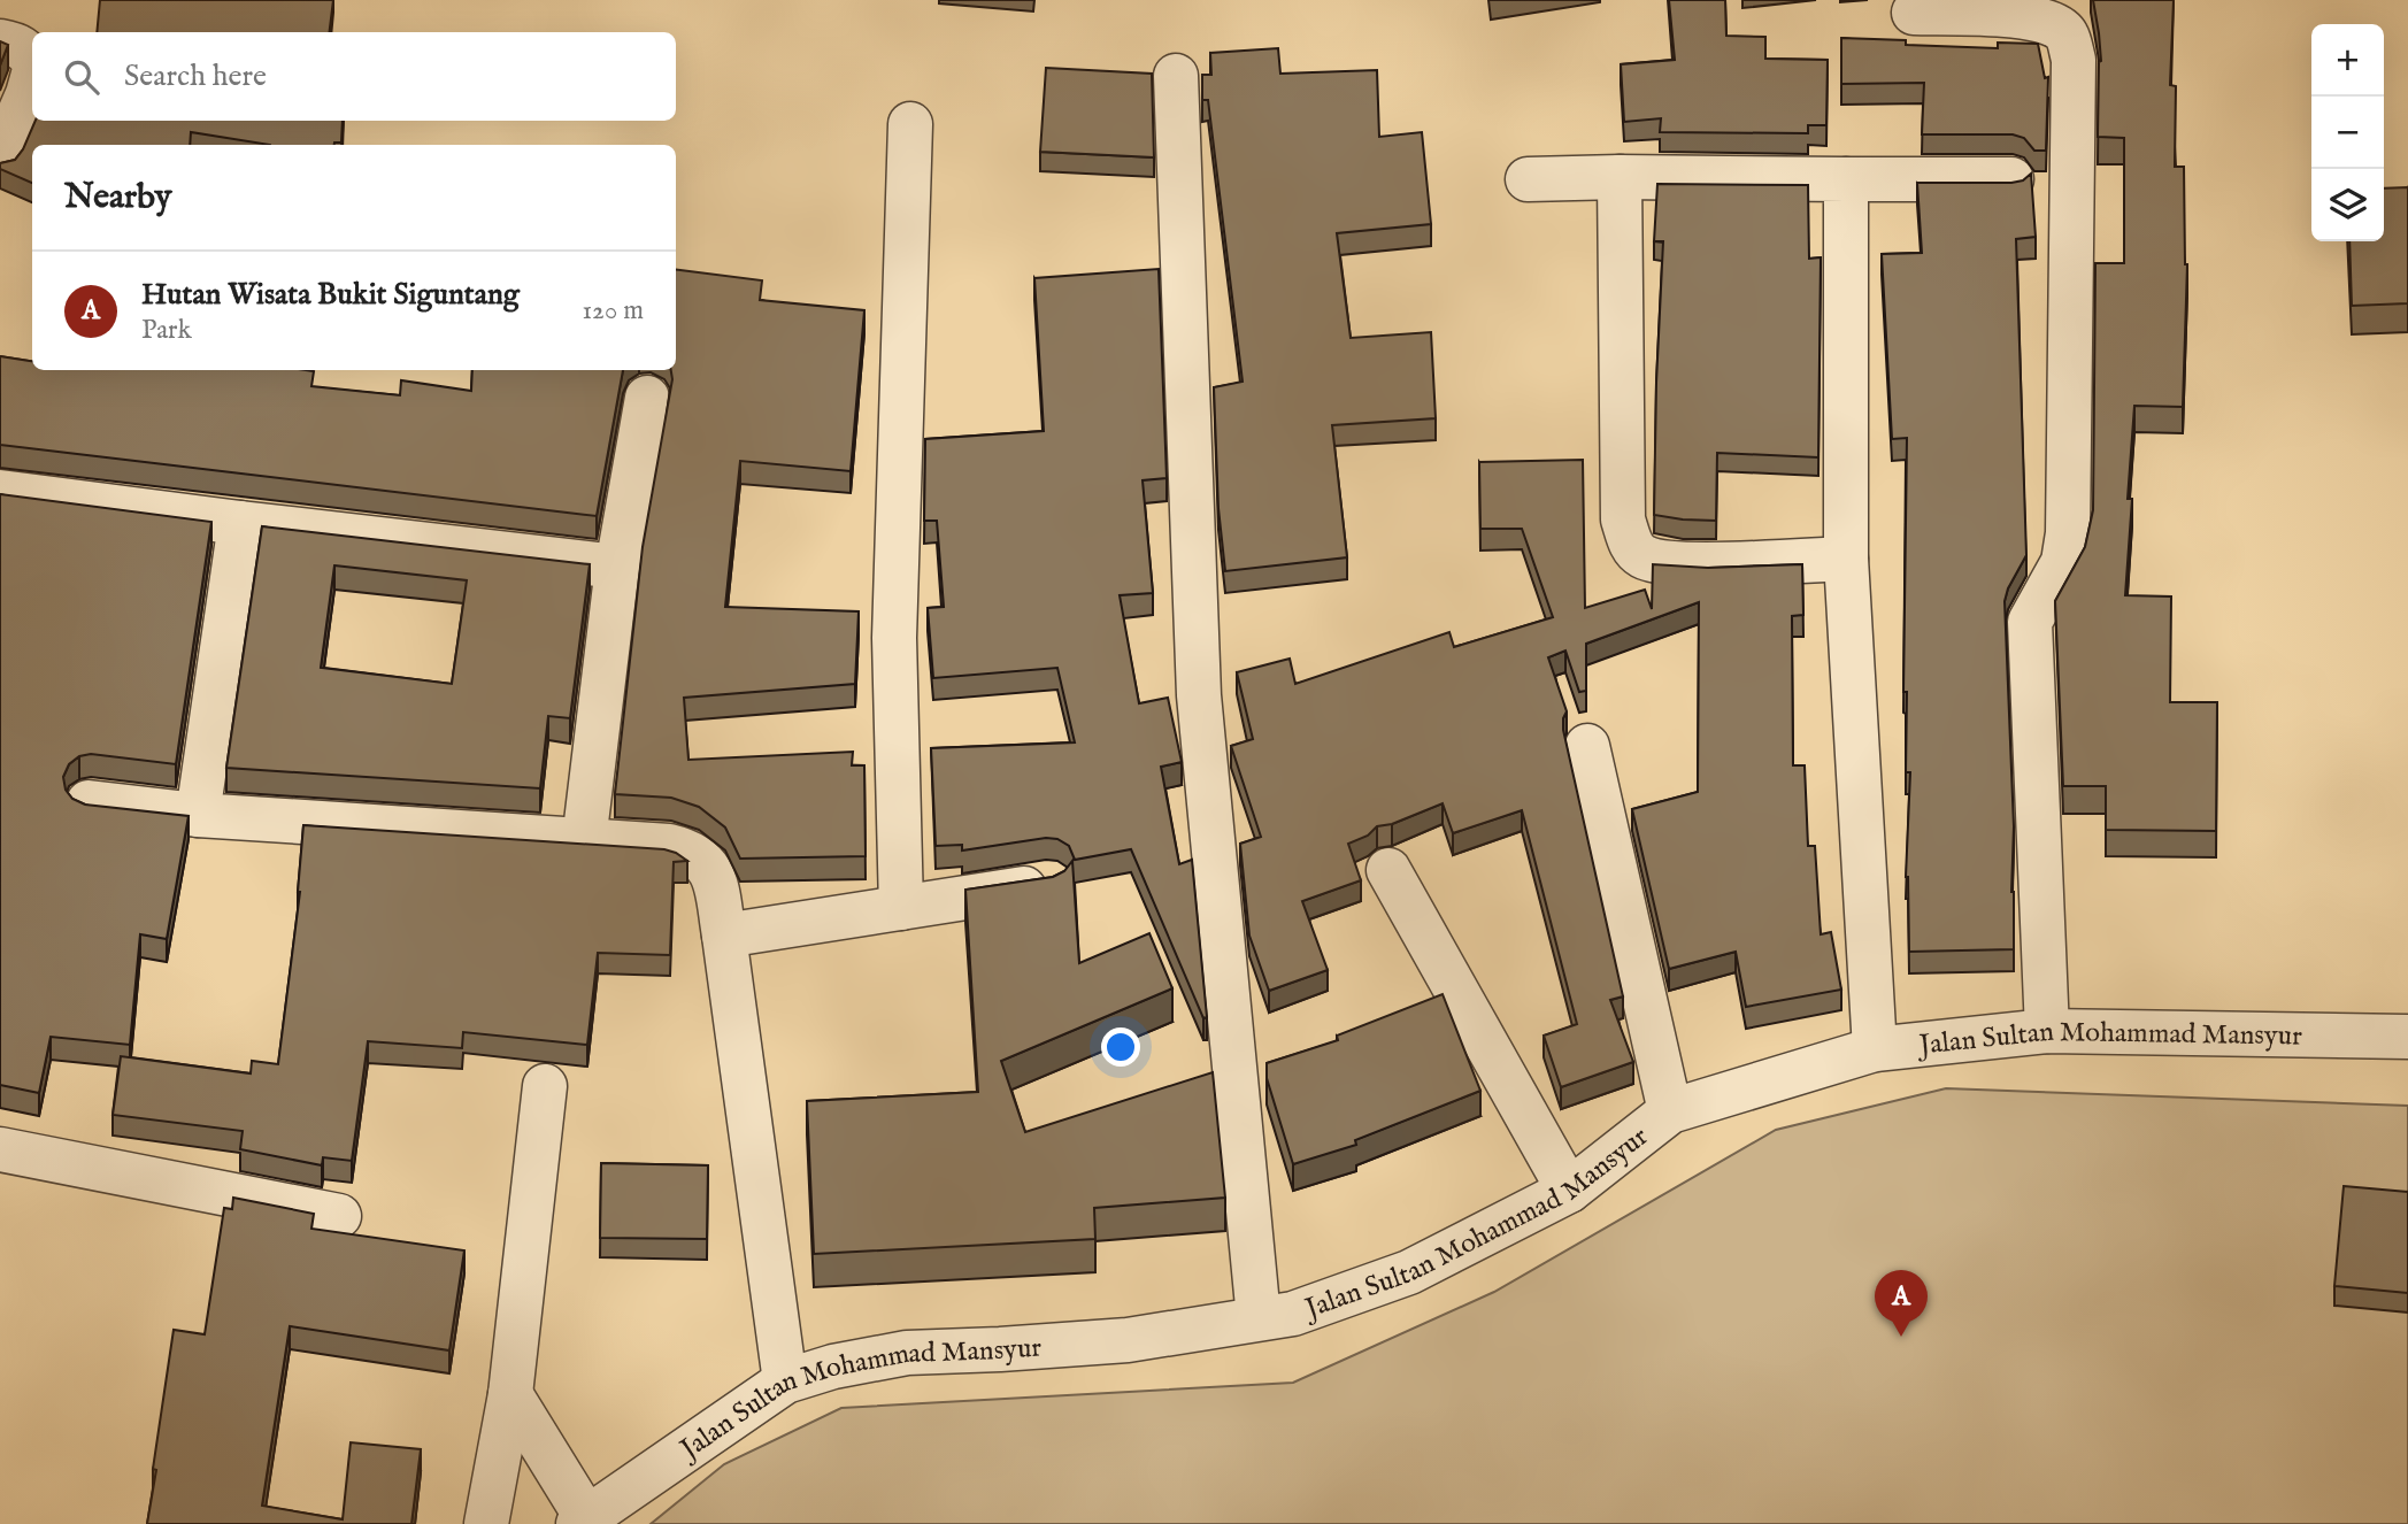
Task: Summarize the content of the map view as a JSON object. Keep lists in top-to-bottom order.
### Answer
{
  "streets": {
    "street": ["Jalan Sultan Mohammad Mansyur"]
  },
  "page": {
    "map_buttons": ["+", "−"],
    "search": "Search here",
    "heading": "Nearby",
    "list": [
      {
        "mark": "A",
        "name": "Hutan Wisata Bukit Siguntang",
        "note": "Park",
        "value": "120 m"
      }
    ],
    "pins": "A"
  }
}
